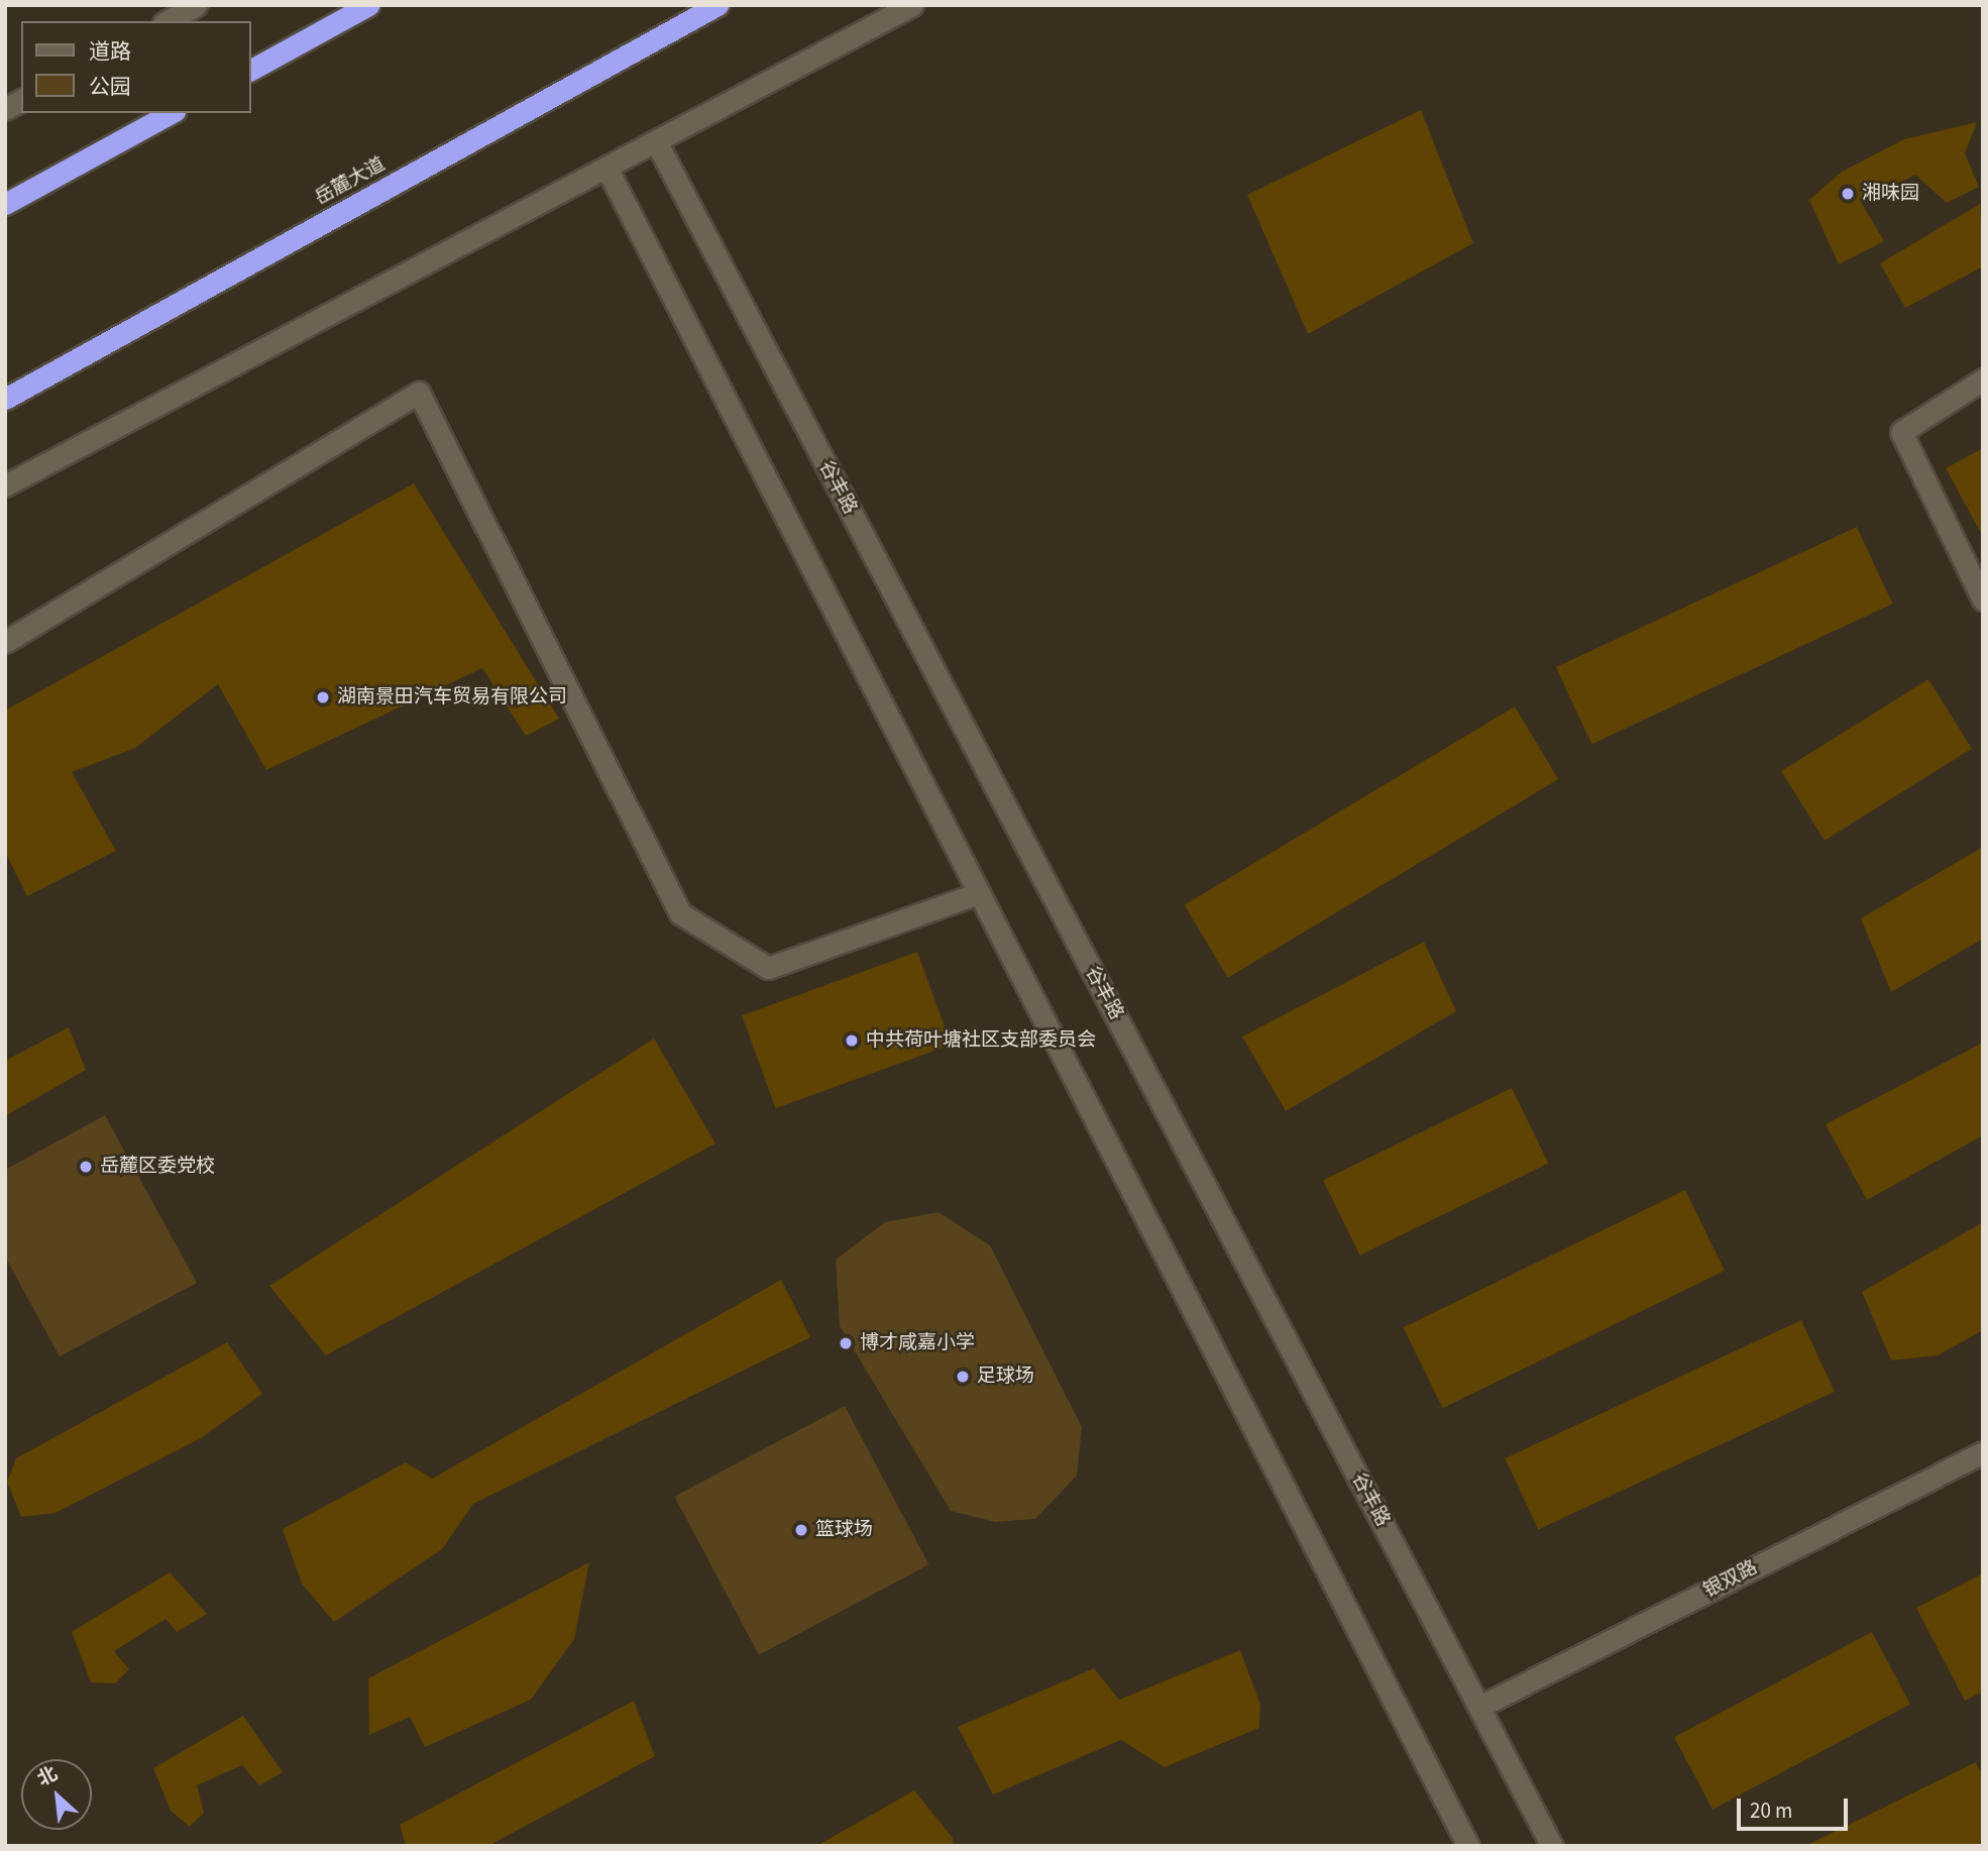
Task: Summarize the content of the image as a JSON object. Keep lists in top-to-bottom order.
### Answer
{
  "streets": {
    "highway": ["岳麓大道"],
    "street": ["谷丰路", "银双路"]
  },
  "crossings": [
    ["谷丰路", "银双路"]
  ],
  "places": [
    "湘味园",
    "湖南景田汽车贸易有限公司",
    "中共荷叶塘社区支部委员会",
    "岳麓区委党校",
    "博才咸嘉小学",
    "足球场",
    "篮球场"
  ],
  "legend": ["道路", "公园"],
  "scale_bar": "20 m",
  "north": "top left"
}
